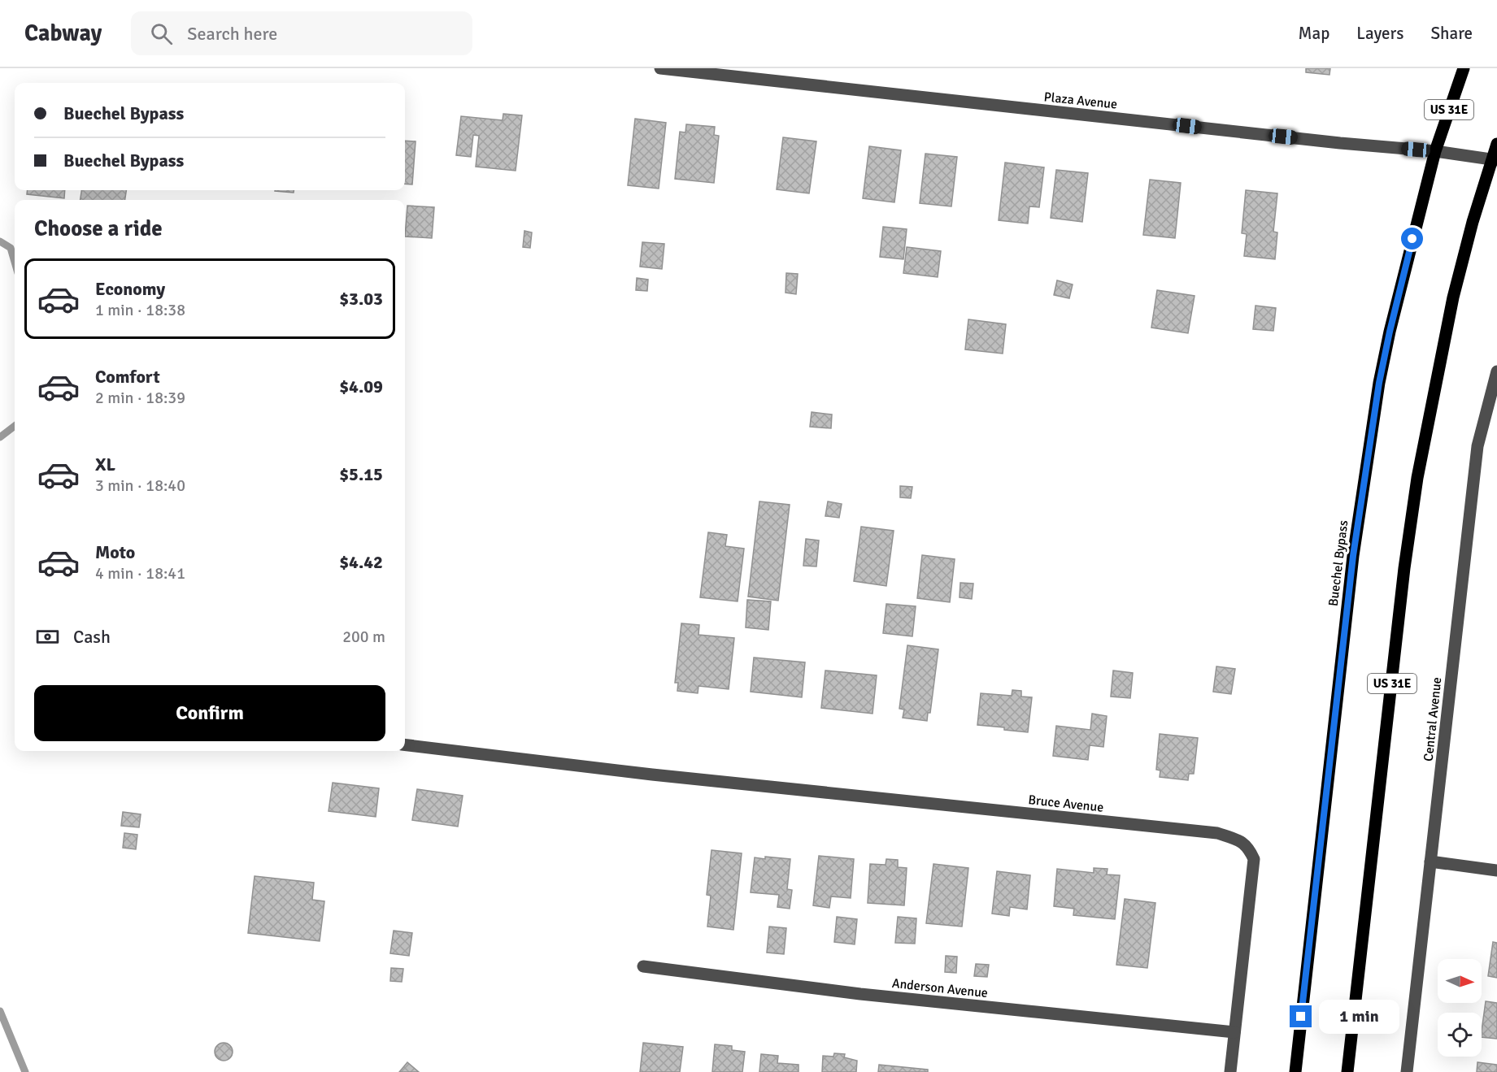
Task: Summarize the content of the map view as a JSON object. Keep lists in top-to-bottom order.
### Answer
{
  "streets": {
    "main road": ["US 31E", "Buechel Bypass"],
    "street": [
      "Plaza Avenue",
      "Central Avenue",
      "Bruce Avenue",
      "Anderson Avenue"
    ]
  },
  "crossings": [
    ["Plaza Avenue", "US 31E"],
    ["Plaza Avenue", "Buechel Bypass"],
    ["Bruce Avenue", "Anderson Avenue"]
  ],
  "north": "right",
  "page": {
    "header": "Cabway",
    "search": "Search here",
    "nav": ["Map", "Layers", "Share"],
    "banner": ["Buechel Bypass", "Buechel Bypass"],
    "heading": "Choose a ride",
    "list": [
      {
        "name": "Economy",
        "note": "1 min · 18:38",
        "value": "$3.03"
      },
      {
        "name": "Comfort",
        "note": "2 min · 18:39",
        "value": "$4.09"
      },
      {
        "name": "XL",
        "note": "3 min · 18:40",
        "value": "$5.15"
      },
      {
        "name": "Moto",
        "note": "4 min · 18:41",
        "value": "$4.42"
      }
    ],
    "pay": ["Cash", "200 m"],
    "buttons": "Confirm",
    "bubble": "1 min"
  }
}
